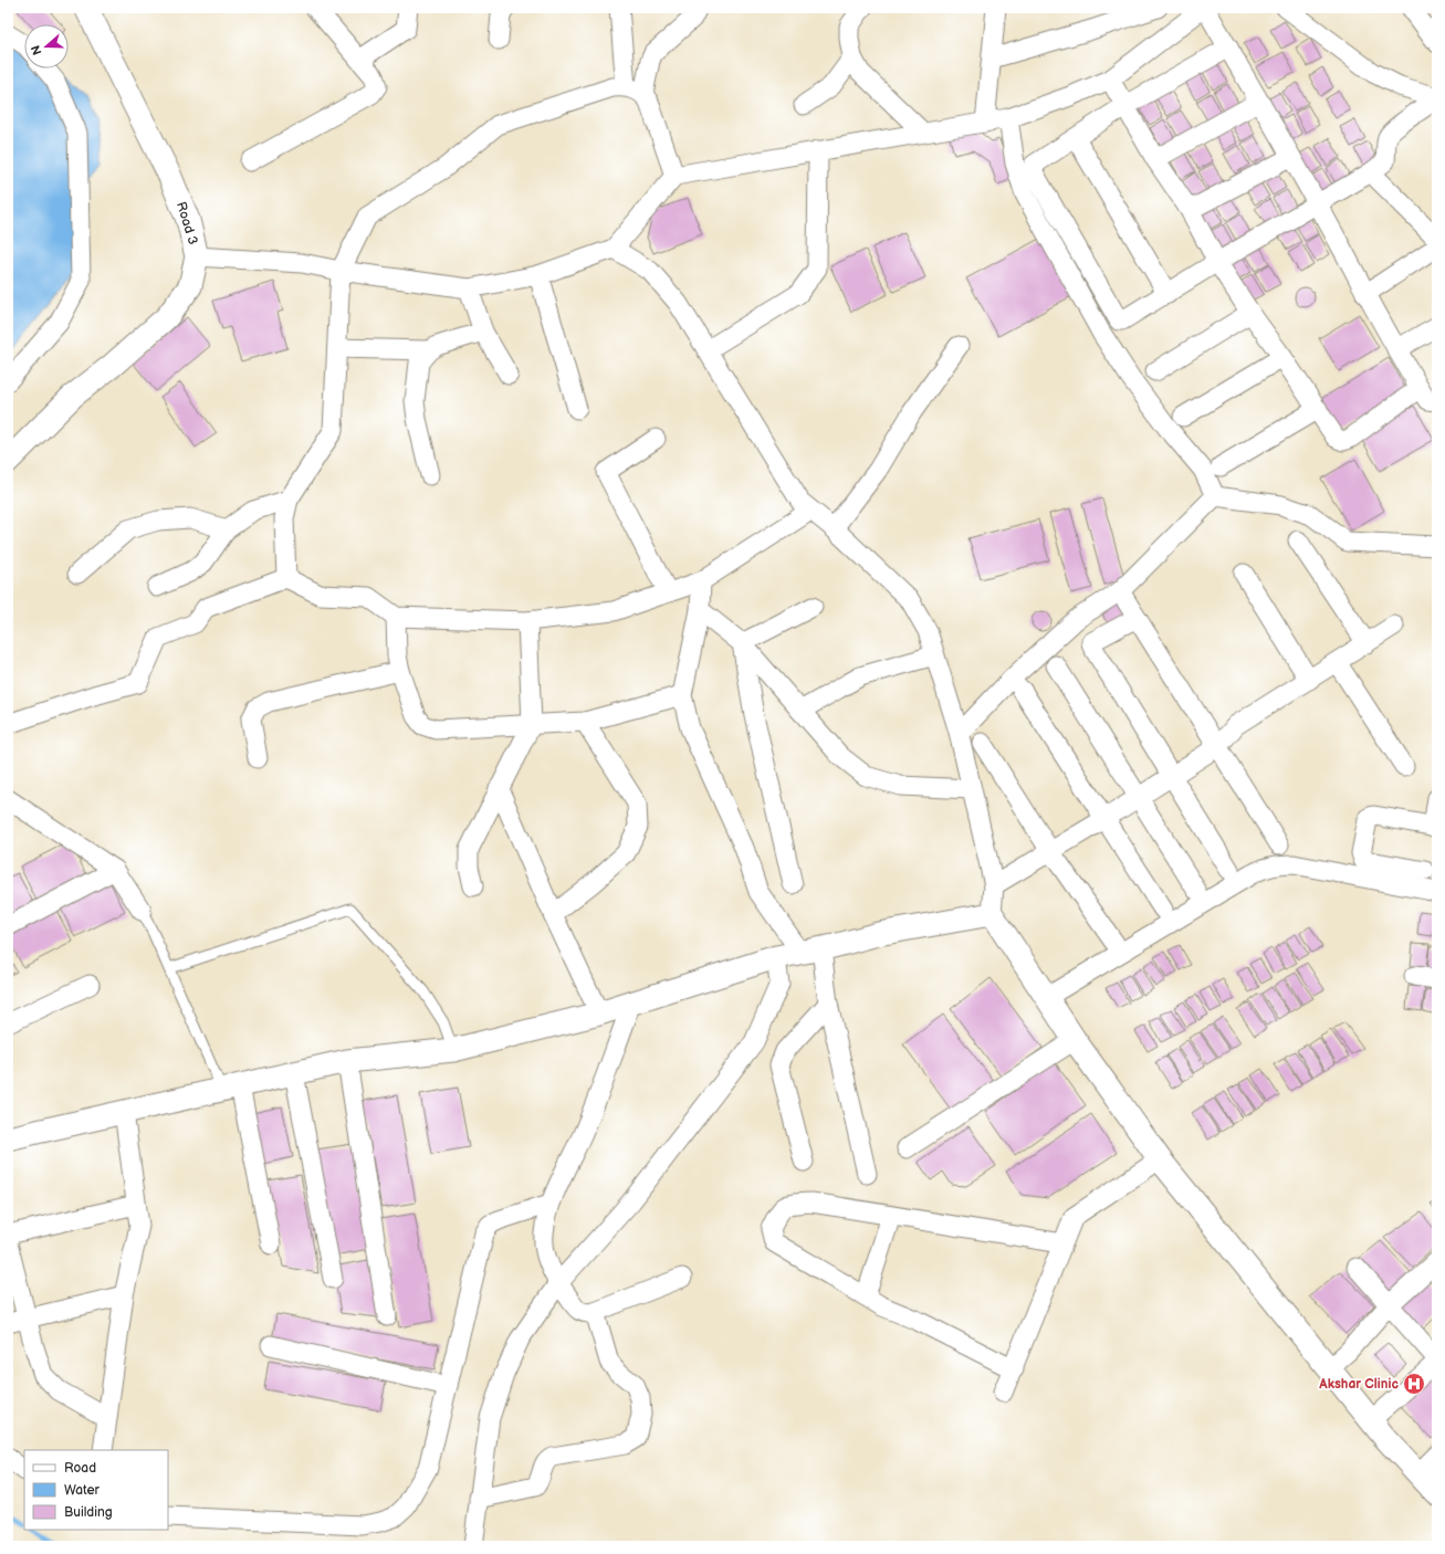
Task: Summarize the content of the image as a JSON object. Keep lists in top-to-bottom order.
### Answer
{
  "streets": {
    "street": ["Road 3"]
  },
  "places": {
    "hospital": ["Akshar Clinic"]
  },
  "legend": ["Road", "Water", "Building"],
  "north": "left"
}
